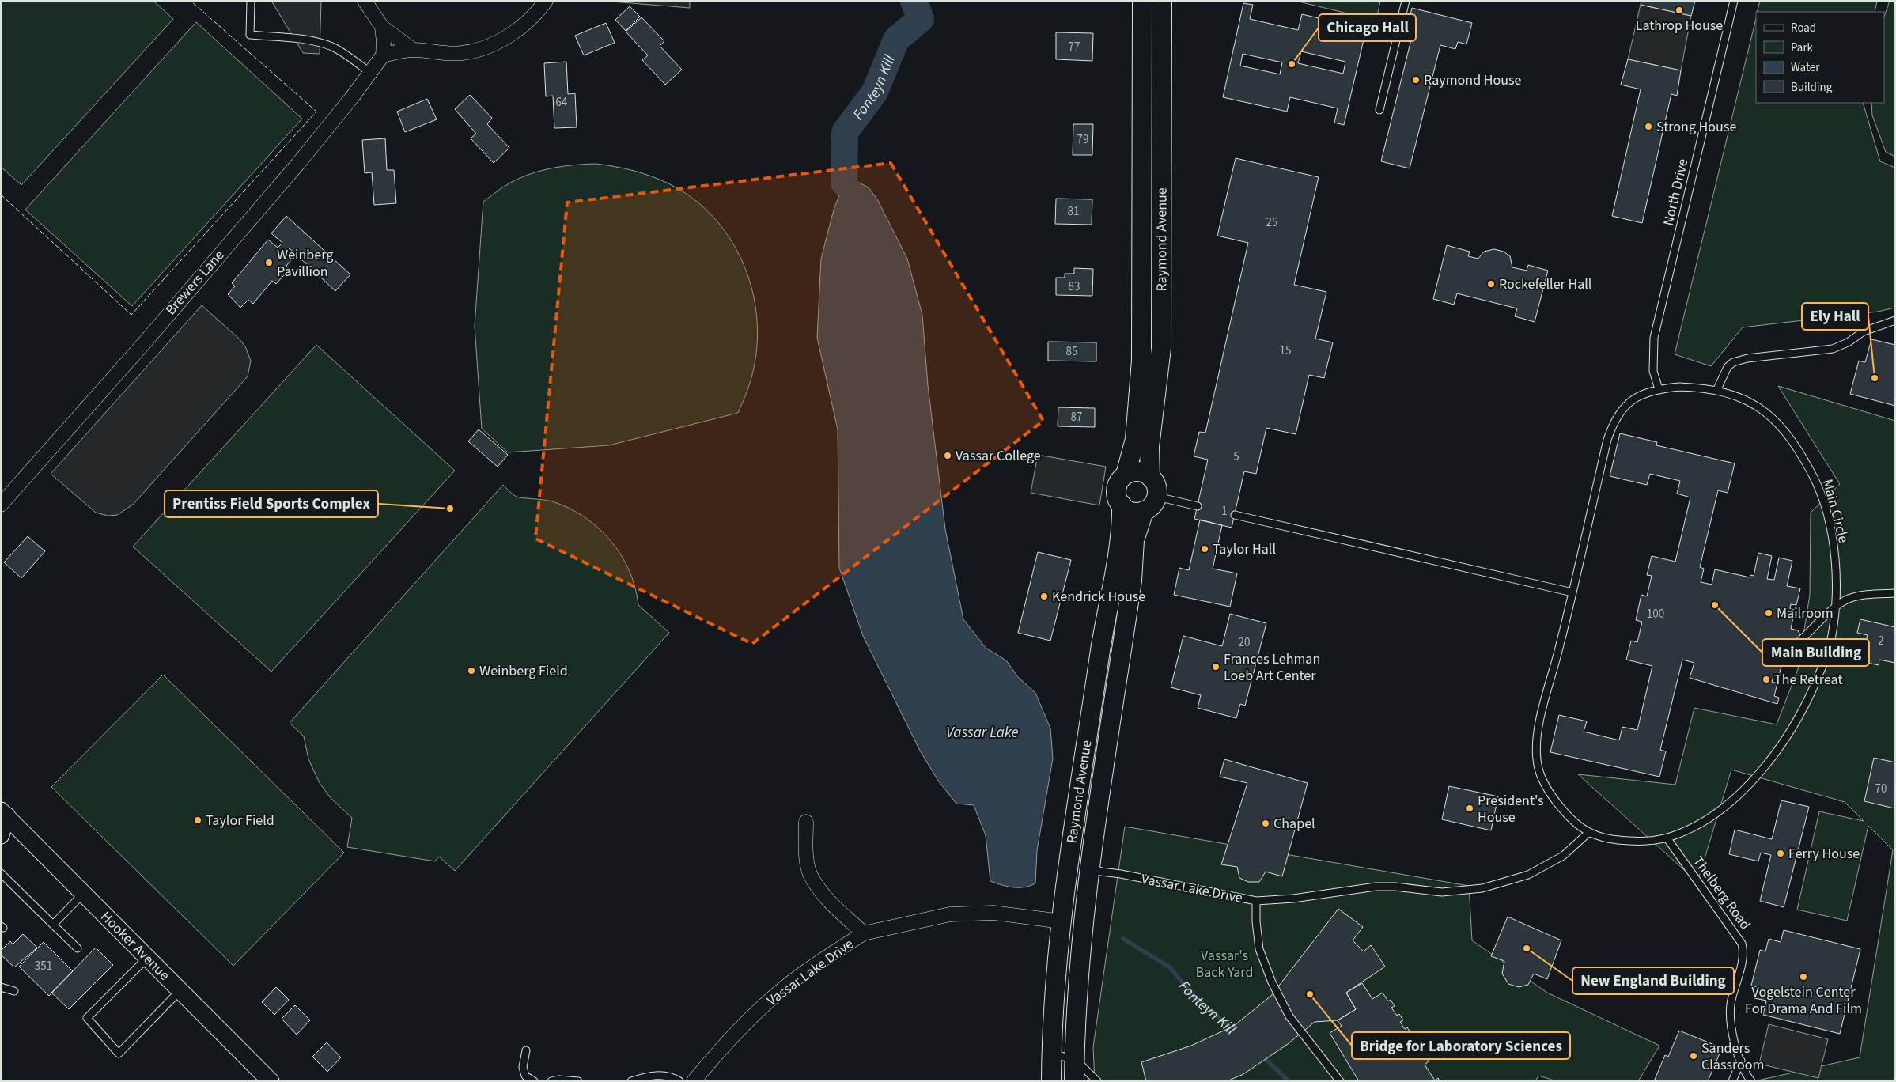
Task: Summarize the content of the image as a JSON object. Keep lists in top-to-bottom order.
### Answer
{
  "streets": {
    "main road": ["Raymond Avenue"],
    "street": ["Brewers Lane", "Vassar Lake Drive", "Hooker Avenue"],
    "lane": ["North Drive", "Main Circle", "Thelberg Road"]
  },
  "crossings": [
    ["North Drive", "Main Circle"],
    ["Raymond Avenue", "Vassar Lake Drive"],
    ["Main Circle", "Thelberg Road"]
  ],
  "water": ["Fonteyn Kill", "Vassar Lake"],
  "parks": ["Vassar's Back Yard"],
  "places": [
    "Lathrop House",
    "Chicago Hall",
    "Raymond House",
    "Strong House",
    "Weinberg Pavillion",
    "Rockefeller Hall",
    "Ely Hall",
    "Vassar College",
    "Prentiss Field Sports Complex",
    "Taylor Hall",
    "Kendrick House",
    "Main Building",
    "Mailroom",
    "Frances Lehman Loeb Art Center",
    "Weinberg Field",
    "The Retreat",
    "President's House",
    "Taylor Field",
    "Chapel",
    "Ferry House",
    "New England Building",
    "Vogelstein Center For Drama And Film",
    "Bridge for Laboratory Sciences",
    "Sanders Classroom"
  ],
  "house_numbers": [
    "77",
    "64",
    "79",
    "81",
    "25",
    "83",
    "15",
    "85",
    "87",
    "5",
    "1",
    "100",
    "2",
    "20",
    "70",
    "351"
  ],
  "legend": [
    "Road",
    "Park",
    "Water",
    "Building"
  ]
}
